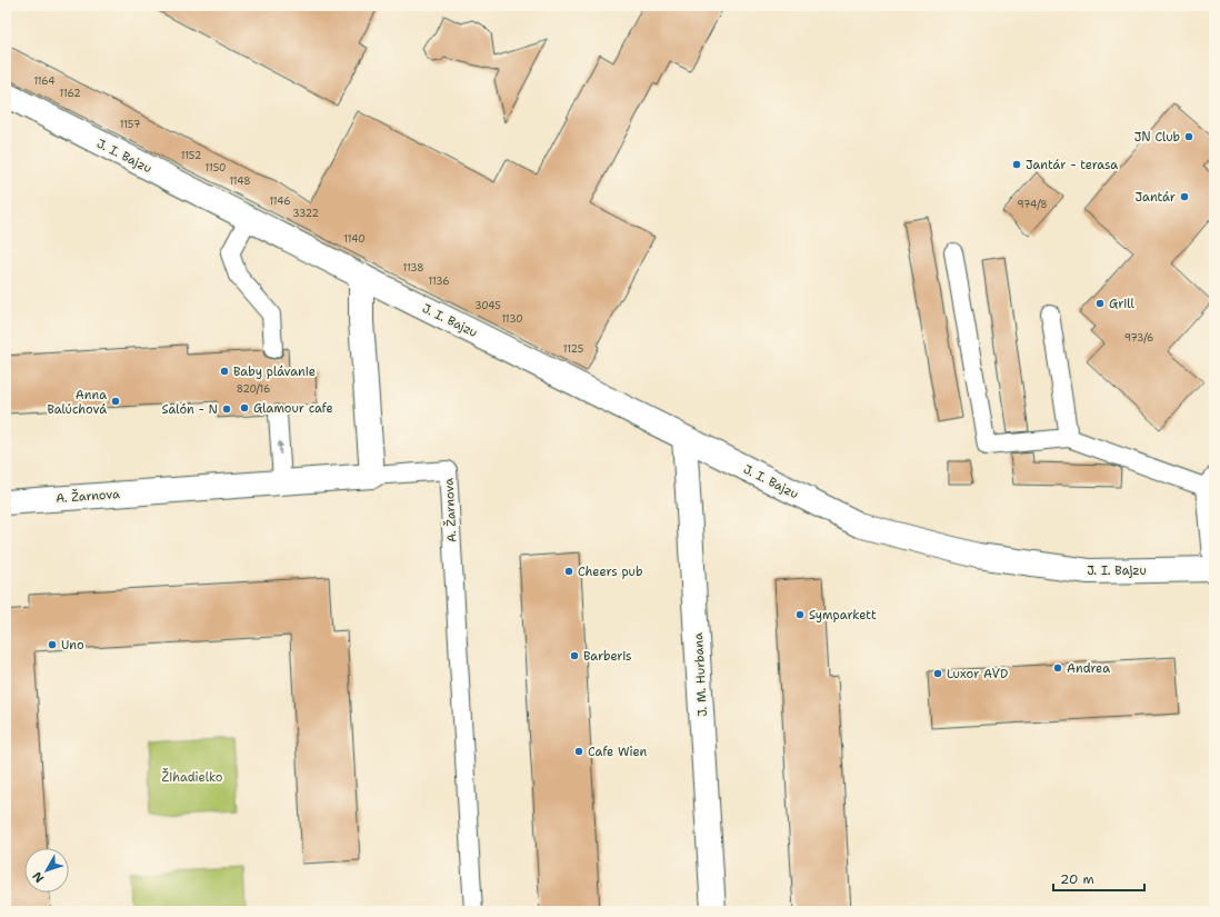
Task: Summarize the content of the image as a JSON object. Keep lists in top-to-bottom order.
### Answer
{
  "streets": {
    "street": ["J. I. Bajzu", "A. Žarnova", "J. M. Hurbana"]
  },
  "crossings": [
    ["J. I. Bajzu", "J. M. Hurbana"]
  ],
  "parks": ["Žihadielko"],
  "places": [
    "JN Club",
    "Jantár - terasa",
    "Jantár",
    "Grill",
    "Baby plávanie",
    "Anna Balúchová",
    "Glamour cafe",
    "Salón - N",
    "Cheers pub",
    "Symparkett",
    "Uno",
    "Barberis",
    "Andrea",
    "Luxor AVD",
    "Cafe Wien"
  ],
  "house_numbers": [
    "1164",
    "1162",
    "1157",
    "1152",
    "1150",
    "1148",
    "1146",
    "974/8",
    "3322",
    "1140",
    "1138",
    "1136",
    "3045",
    "1130",
    "973/6",
    "1125",
    "820/16"
  ],
  "scale_bar": "20 m",
  "north": "bottom left"
}
